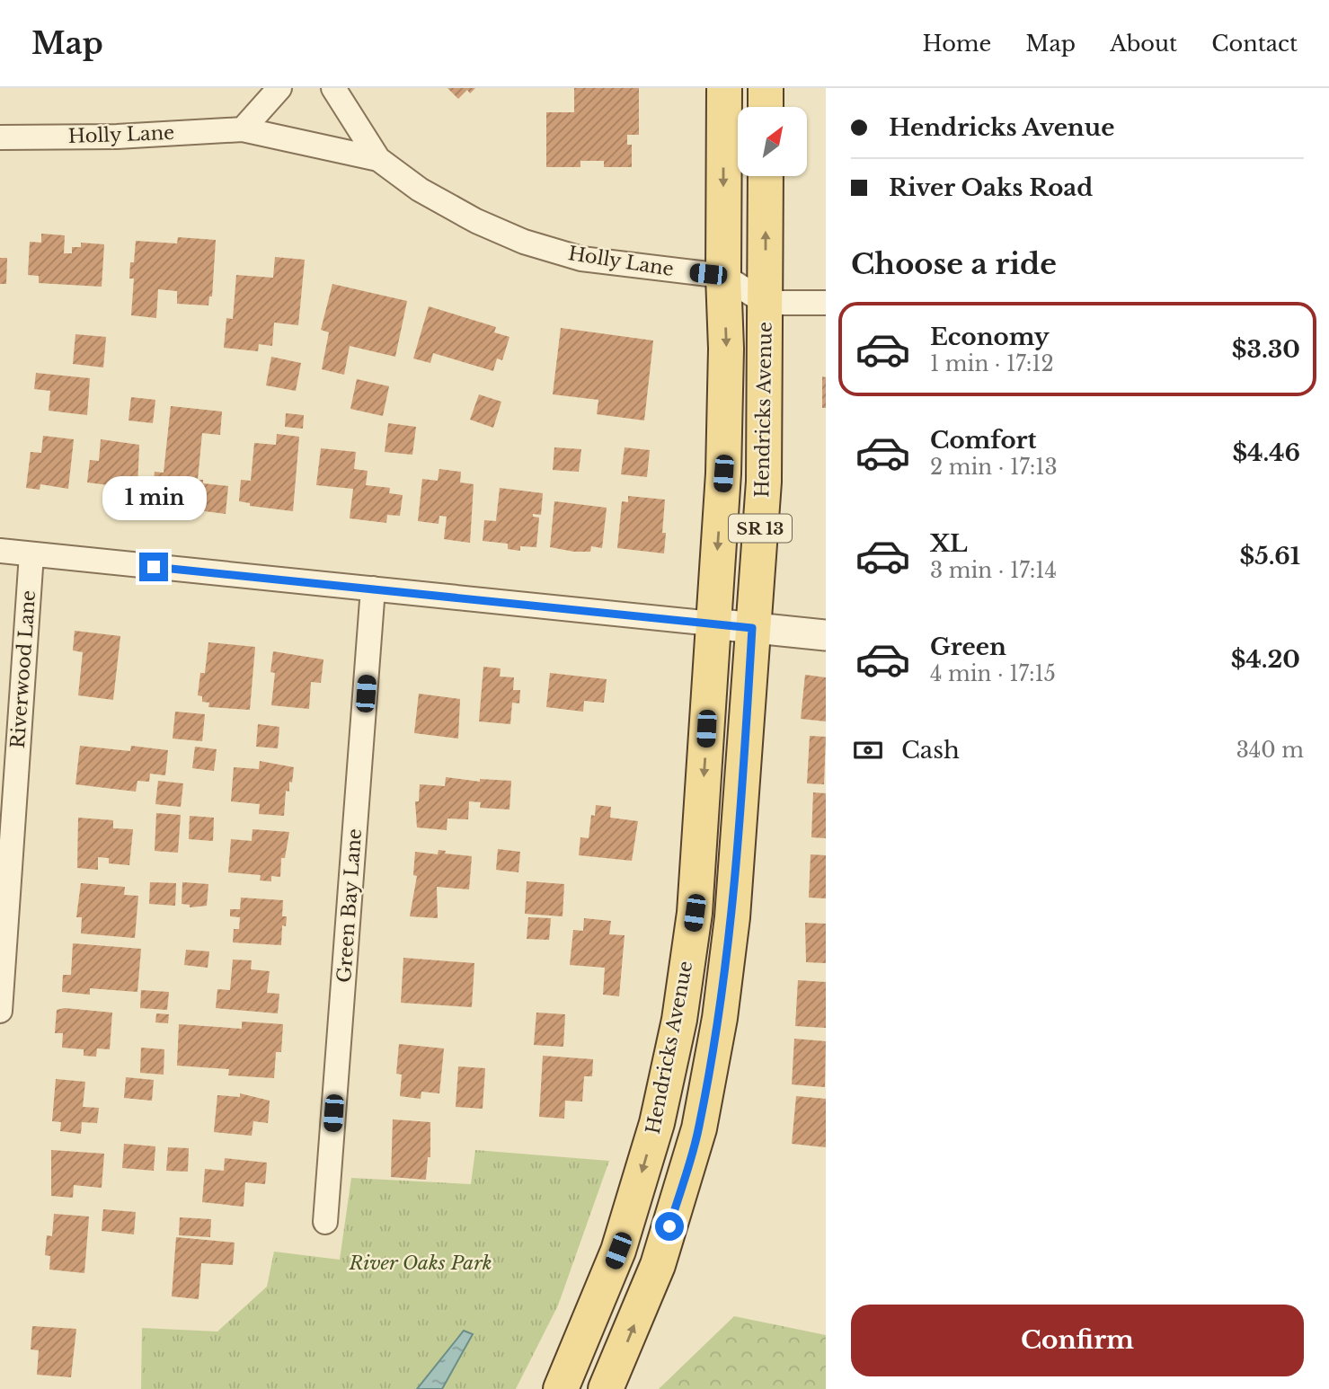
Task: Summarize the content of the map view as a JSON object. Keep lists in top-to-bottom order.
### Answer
{
  "streets": {
    "main road": ["Hendricks Avenue", "SR 13"],
    "street": ["Holly Lane", "Riverwood Lane", "Green Bay Lane"]
  },
  "crossings": [
    ["Holly Lane", "Hendricks Avenue"]
  ],
  "parks": ["River Oaks Park"],
  "north": "top right",
  "page": {
    "header": "Map",
    "nav": [
      "Home",
      "Map",
      "About",
      "Contact"
    ],
    "banner": ["Hendricks Avenue", "River Oaks Road"],
    "heading": "Choose a ride",
    "list": [
      {
        "name": "Economy",
        "note": "1 min · 17:12",
        "value": "$3.30"
      },
      {
        "name": "Comfort",
        "note": "2 min · 17:13",
        "value": "$4.46"
      },
      {
        "name": "XL",
        "note": "3 min · 17:14",
        "value": "$5.61"
      },
      {
        "name": "Green",
        "note": "4 min · 17:15",
        "value": "$4.20"
      }
    ],
    "bubble": "1 min",
    "pay": ["Cash", "340 m"],
    "buttons": "Confirm"
  }
}
